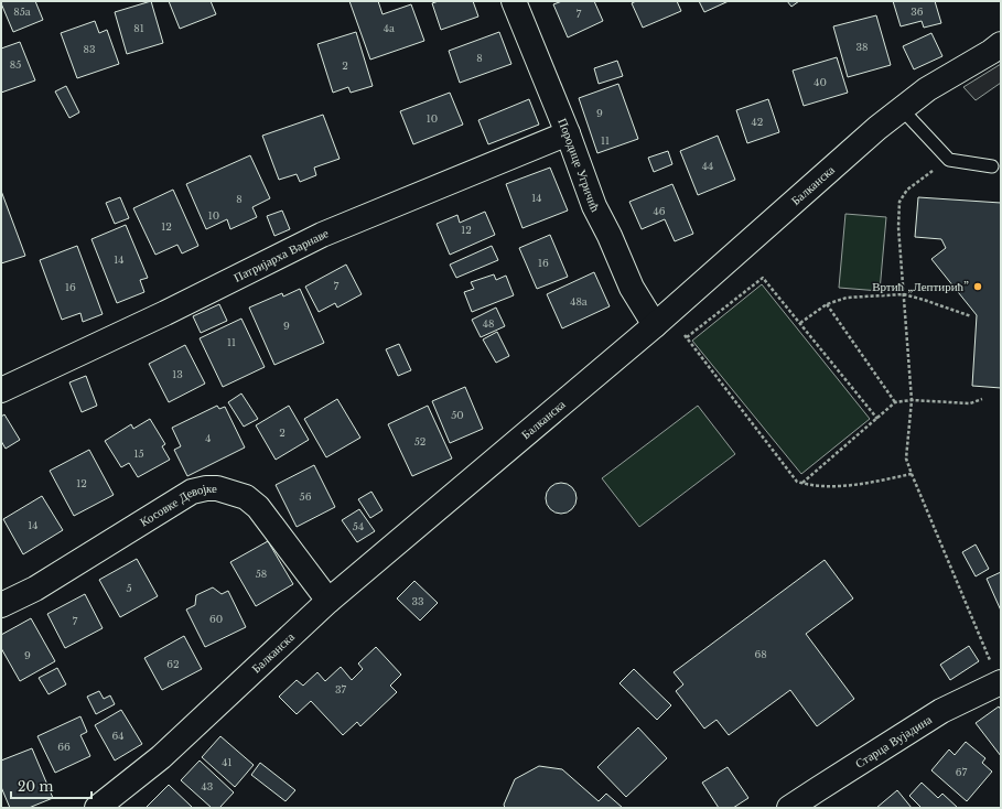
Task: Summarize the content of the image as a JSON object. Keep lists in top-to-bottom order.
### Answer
{
  "streets": {
    "street": [
      "Породице Угричић",
      "Балканска",
      "Патријарха Варнаве",
      "Косовке Девојке",
      "Старца Вујадина"
    ]
  },
  "crossings": [
    ["Породице Угричић", "Балканска"],
    ["Породице Угричић", "Патријарха Варнаве"],
    ["Балканска", "Косовке Девојке"]
  ],
  "places": ["Вртић „Лептирић”"],
  "house_numbers": [
    "85a",
    "36",
    "7",
    "81",
    "4a",
    "38",
    "83",
    "8",
    "85",
    "2",
    "40",
    "9",
    "10",
    "42",
    "11",
    "44",
    "14",
    "8",
    "46",
    "10",
    "12",
    "12",
    "14",
    "16",
    "7",
    "16",
    "48a",
    "48",
    "9",
    "11",
    "13",
    "50",
    "2",
    "4",
    "52",
    "15",
    "12",
    "56",
    "14",
    "54",
    "58",
    "5",
    "33",
    "60",
    "7",
    "68",
    "9",
    "62",
    "37",
    "64",
    "66",
    "41",
    "67",
    "43"
  ],
  "scale_bar": "20 m"
}
